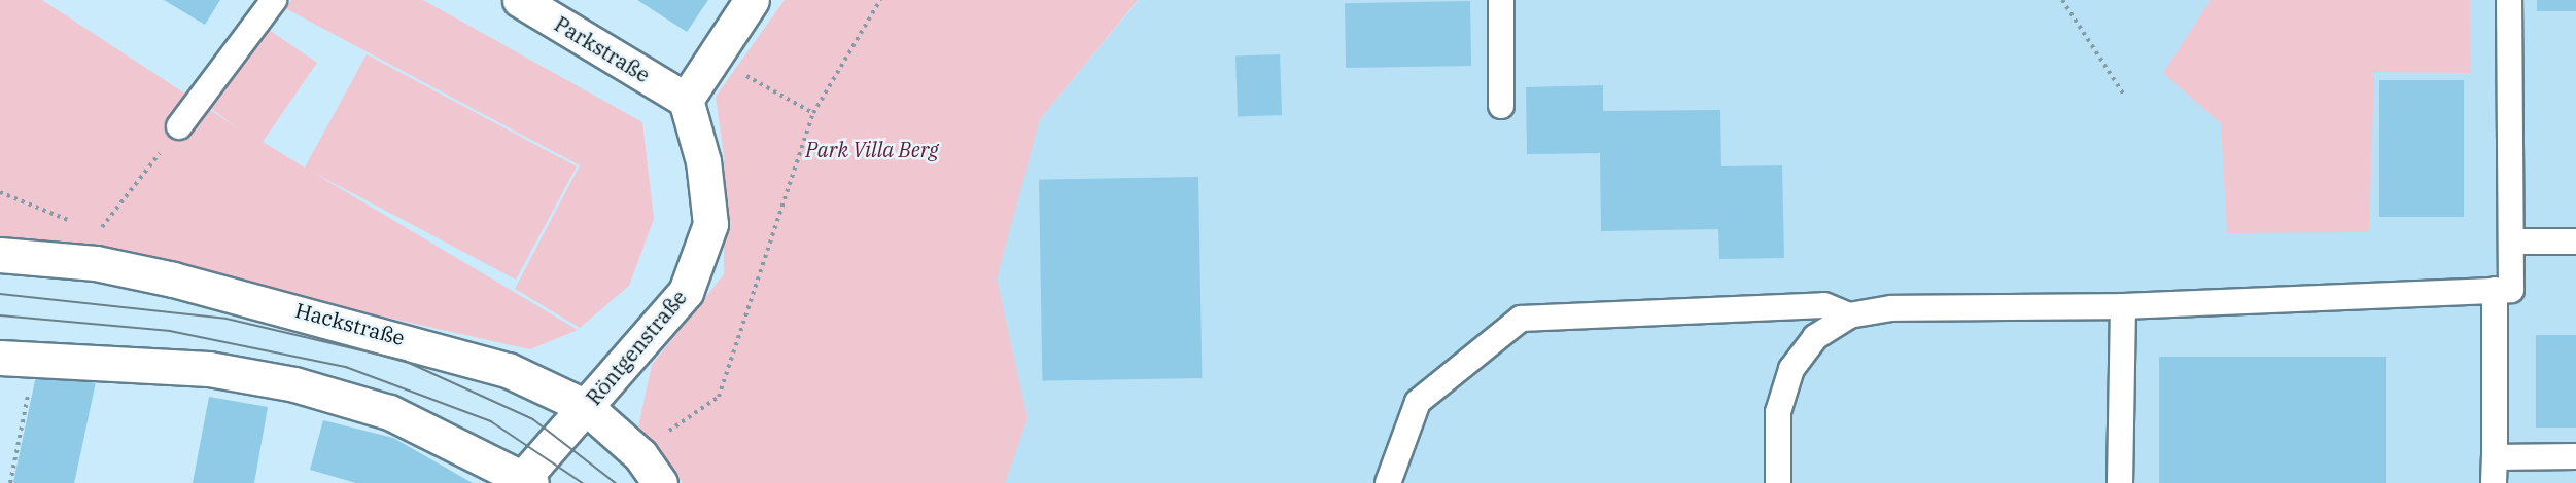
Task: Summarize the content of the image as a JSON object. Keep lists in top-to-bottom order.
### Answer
{
  "streets": {
    "main road": ["Parkstraße", "Hackstraße", "Röntgenstraße"]
  },
  "crossings": [
    ["Parkstraße", "Röntgenstraße"],
    ["Hackstraße", "Röntgenstraße"]
  ],
  "parks": ["Park Villa Berg"]
}
